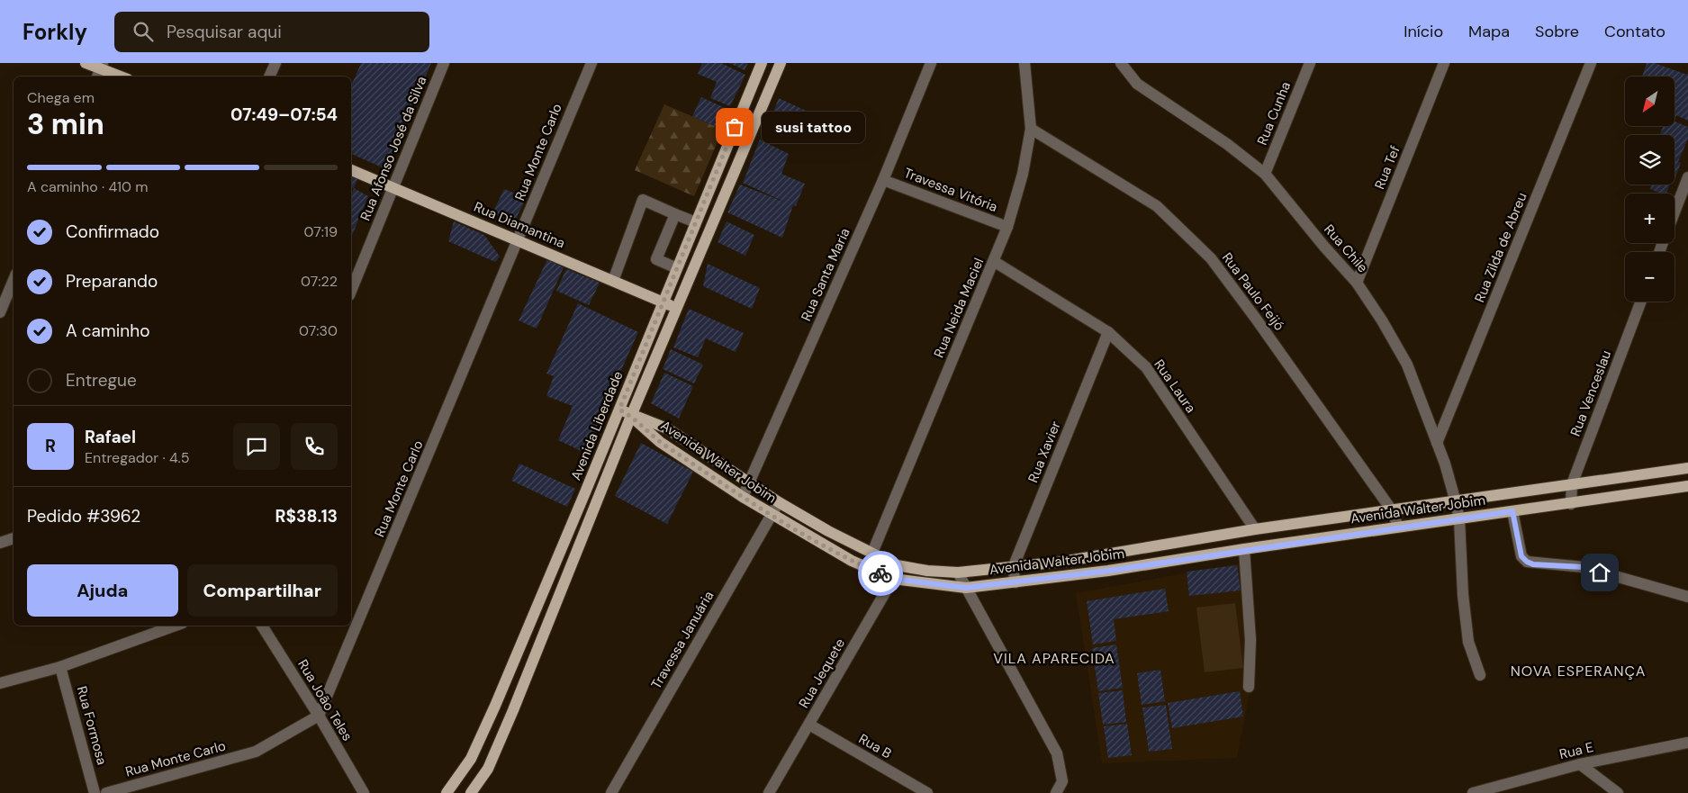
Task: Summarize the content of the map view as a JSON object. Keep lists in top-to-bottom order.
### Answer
{
  "streets": {
    "main road": ["Rua Diamantina", "Avenida Liberdade", "Avenida Walter Jobim"],
    "street": [
      "Rua Cunha",
      "Rua Afonso José da Silva",
      "Rua Monte Carlo",
      "Rua Tef",
      "Travessa Vitória",
      "Rua Zilda de Abreu",
      "Rua Chile",
      "Rua Santa Maria",
      "Rua Paulo Feijó",
      "Rua Neida Maciel",
      "Rua Laura",
      "Rua Venceslau",
      "Rua Xavier",
      "Travessa Januária",
      "Rua Jequete",
      "Rua João Teles",
      "Rua Formosa",
      "Rua B",
      "Rua E"
    ]
  },
  "crossings": [
    ["Rua Cunha", "Rua Chile"],
    ["Rua Afonso José da Silva", "Rua Diamantina"],
    ["Rua Monte Carlo", "Rua Diamantina"],
    ["Rua Monte Carlo", "Rua João Teles"],
    ["Rua Tef", "Rua Chile"],
    ["Travessa Vitória", "Rua Santa Maria"],
    ["Travessa Vitória", "Rua Neida Maciel"],
    ["Rua Diamantina", "Avenida Liberdade"],
    ["Rua Zilda de Abreu", "Rua Chile"],
    ["Rua Chile", "Avenida Walter Jobim"],
    ["Rua Santa Maria", "Avenida Walter Jobim"],
    ["Rua Paulo Feijó", "Rua Neida Maciel"],
    ["Rua Paulo Feijó", "Avenida Walter Jobim"],
    ["Rua Neida Maciel", "Rua Laura"],
    ["Rua Neida Maciel", "Avenida Walter Jobim"],
    ["Rua Laura", "Rua Xavier"],
    ["Rua Laura", "Avenida Walter Jobim"],
    ["Rua Venceslau", "Avenida Walter Jobim"],
    ["Rua Xavier", "Avenida Walter Jobim"],
    ["Avenida Walter Jobim", "Travessa Januária"],
    ["Avenida Walter Jobim", "Rua Jequete"],
    ["Rua Jequete", "Rua B"]
  ],
  "districts": ["VILA APARECIDA", "NOVA ESPERANÇA"],
  "places": ["susi tattoo"],
  "north": "bottom left",
  "page": {
    "header": "Forkly",
    "search": "Pesquisar aqui",
    "nav": [
      "Início",
      "Mapa",
      "Sobre",
      "Contato"
    ],
    "map_buttons": ["+", "−"],
    "heading": ["3 min", "Chega em", "07:49–07:54"],
    "panel": [
      "Rafael",
      "Entregador · 4.5",
      "Pedido #3962",
      "R$38.13"
    ],
    "bubble": "susi tattoo",
    "bar": "A caminho · 410 m",
    "list": [
      ["Confirmado", "07:19"],
      ["Preparando", "07:22"],
      ["A caminho", "07:30"],
      "Entregue"
    ],
    "round": "R",
    "buttons": ["Ajuda", "Compartilhar"]
  }
}
